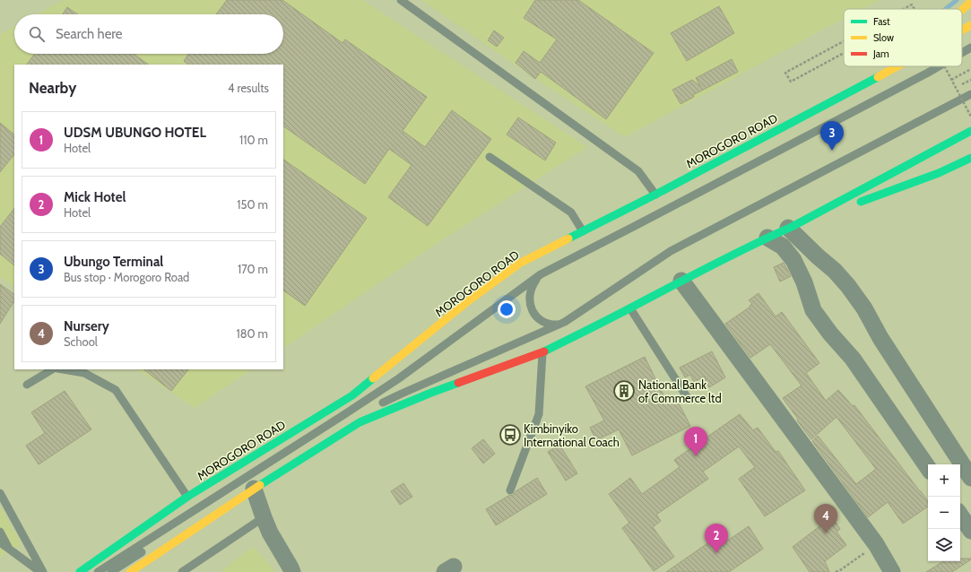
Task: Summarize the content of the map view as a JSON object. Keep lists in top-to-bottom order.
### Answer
{
  "streets": {
    "highway": ["MOROGORO ROAD"]
  },
  "places": {
    "building": ["National Bank of Commerce ltd"],
    "bus stop": ["Kimbinyiko International Coach"]
  },
  "legend": ["Fast", "Slow", "Jam"],
  "page": {
    "search": "Search here",
    "heading": ["Nearby", "4 results"],
    "list": [
      {
        "mark": "1",
        "name": "UDSM UBUNGO HOTEL",
        "note": "Hotel",
        "value": "110 m"
      },
      {
        "mark": "2",
        "name": "Mick Hotel",
        "note": "Hotel",
        "value": "150 m"
      },
      {
        "mark": "3",
        "name": "Ubungo Terminal",
        "note": "Bus stop · Morogoro Road",
        "value": "170 m"
      },
      {
        "mark": "4",
        "name": "Nursery",
        "note": "School",
        "value": "180 m"
      }
    ],
    "pins": [
      "3",
      "1",
      "4",
      "2"
    ],
    "map_buttons": ["+", "−"]
  }
}
